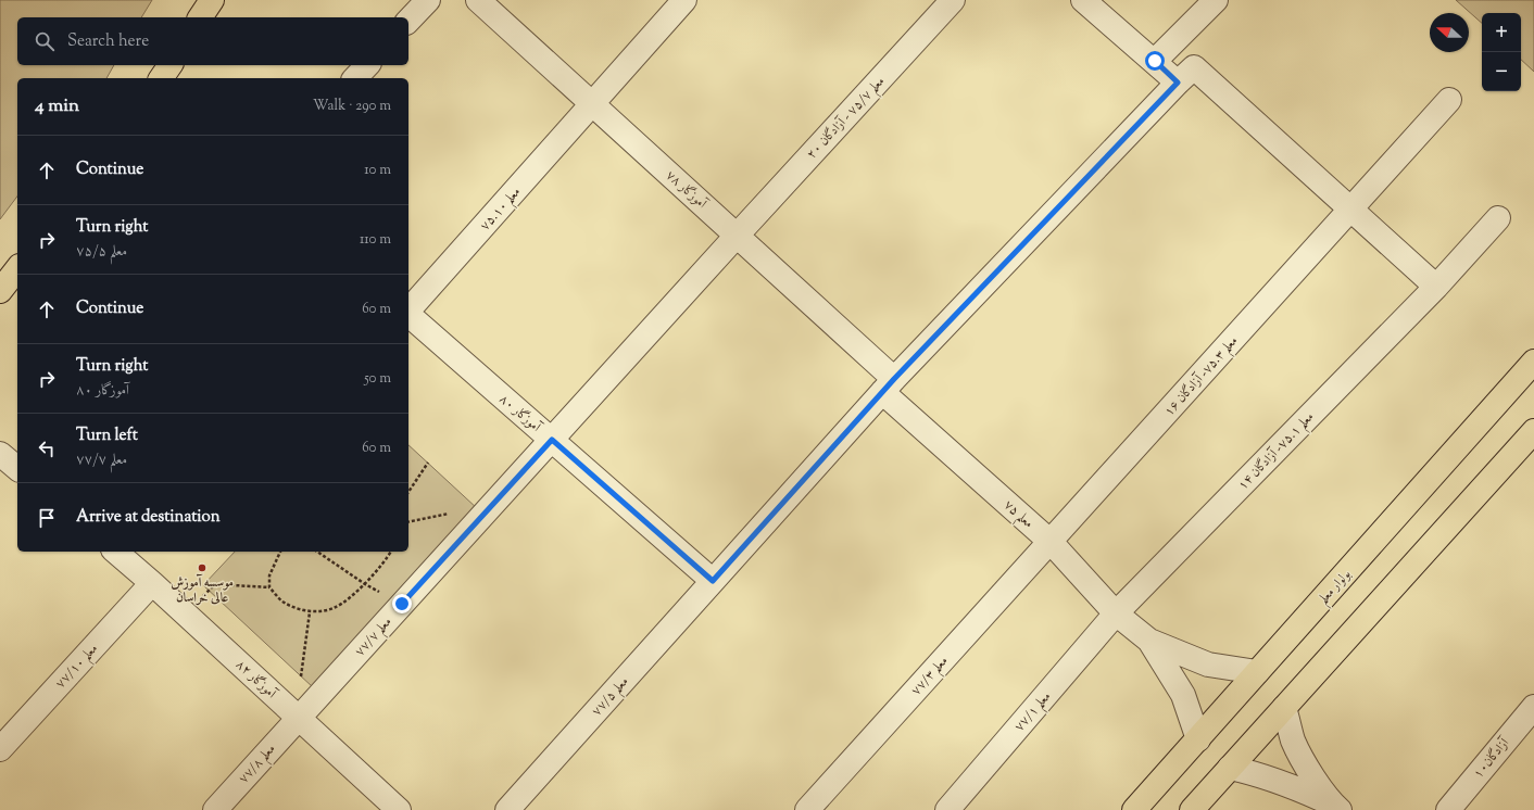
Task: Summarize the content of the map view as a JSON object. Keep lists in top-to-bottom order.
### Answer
{
  "streets": {
    "main road": ["بولوار معلم"],
    "street": [
      "معلم ۷۵/۷ - آزادگان ۲۰",
      "آموزگار ۷۸",
      "معلم ۷۵.۱۰",
      "معلم ۷۵.۳- آزادگان ۱۶",
      "آموزگار ۸۰",
      "معلم ۷۵.۱- آزادگان ۱۴",
      "معلم ۷۵",
      "معلم ۷۷/۷",
      "معلم ۷۷/۱۰",
      "معلم ۷۷/۳",
      "آموزگار ۸۲",
      "معلم ۷۷/۵",
      "معلم ۷۷/۱",
      "آزادگان۱۰",
      "معلم ۷۷/۸"
    ]
  },
  "crossings": [
    ["معلم ۷۵/۷ - آزادگان ۲۰", "آموزگار ۷۸"],
    ["معلم ۷۵/۷ - آزادگان ۲۰", "آموزگار ۸۰"],
    ["معلم ۷۵/۷ - آزادگان ۲۰", "معلم ۷۷/۷"],
    ["آموزگار ۷۸", "معلم ۷۵.۱۰"],
    ["آموزگار ۷۸", "معلم ۷۵"],
    ["آموزگار ۷۸", "معلم ۷۷/۵"],
    ["معلم ۷۵.۳- آزادگان ۱۶", "معلم ۷۵"],
    ["معلم ۷۵.۳- آزادگان ۱۶", "معلم ۷۷/۳"],
    ["معلم ۷۵.۳- آزادگان ۱۶", "معلم ۷۷/۵"],
    ["آموزگار ۸۰", "معلم ۷۷/۷"],
    ["آموزگار ۸۰", "معلم ۷۷/۵"],
    ["معلم ۷۵.۱- آزادگان ۱۴", "معلم ۷۵"],
    ["معلم ۷۵.۱- آزادگان ۱۴", "معلم ۷۷/۱"],
    ["معلم ۷۵", "معلم ۷۷/۳"],
    ["معلم ۷۵", "معلم ۷۷/۵"],
    ["معلم ۷۵", "معلم ۷۷/۱"],
    ["معلم ۷۷/۷", "آموزگار ۸۲"],
    ["معلم ۷۷/۷", "معلم ۷۷/۸"],
    ["معلم ۷۷/۱۰", "آموزگار ۸۲"],
    ["آموزگار ۸۲", "معلم ۷۷/۸"]
  ],
  "places": ["موسسه آموزش عالی خراسان"],
  "north": "left",
  "page": {
    "map_buttons": ["+", "−"],
    "search": "Search here",
    "heading": ["4 min", "Walk · 290 m"],
    "list": [
      ["Continue", "10 m"],
      ["Turn right", "معلم ۷۵/۵", "110 m"],
      ["Continue", "60 m"],
      ["Turn right", "آموزگار ۸۰", "50 m"],
      ["Turn left", "معلم ۷۷/۷", "60 m"],
      "Arrive at destination"
    ]
  }
}
